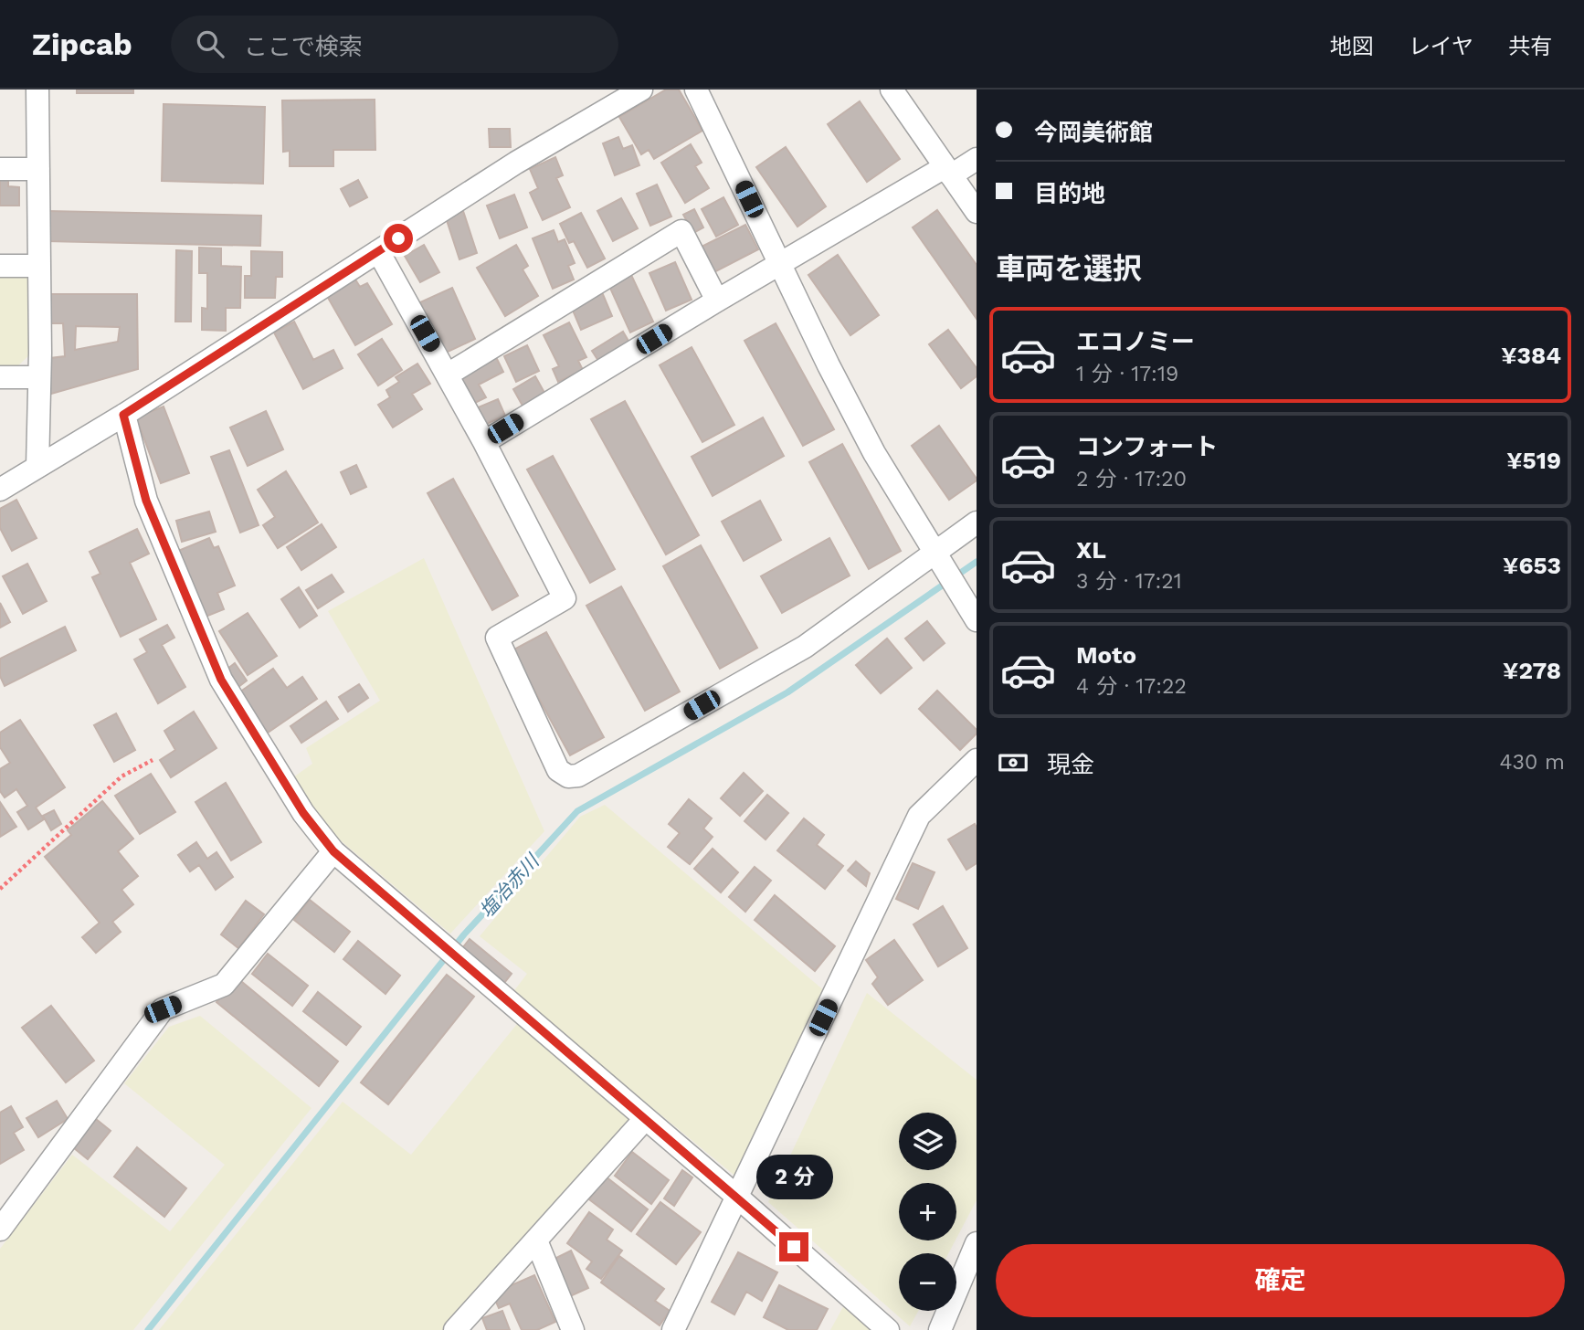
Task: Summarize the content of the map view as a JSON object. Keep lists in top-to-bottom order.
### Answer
{
  "water": ["塩冶赤川"],
  "page": {
    "header": "Zipcab",
    "search": "ここで検索",
    "nav": ["地図", "レイヤ", "共有"],
    "banner": ["今岡美術館", "目的地"],
    "heading": "車両を選択",
    "list": [
      {
        "name": "エコノミー",
        "note": "1 分 · 17:19",
        "value": "¥384"
      },
      {
        "name": "コンフォート",
        "note": "2 分 · 17:20",
        "value": "¥519"
      },
      {
        "name": "XL",
        "note": "3 分 · 17:21",
        "value": "¥653"
      },
      {
        "name": "Moto",
        "note": "4 分 · 17:22",
        "value": "¥278"
      }
    ],
    "pay": ["現金", "430 m"],
    "map_buttons": ["+", "−"],
    "bubble": "2 分",
    "buttons": "確定"
  }
}
